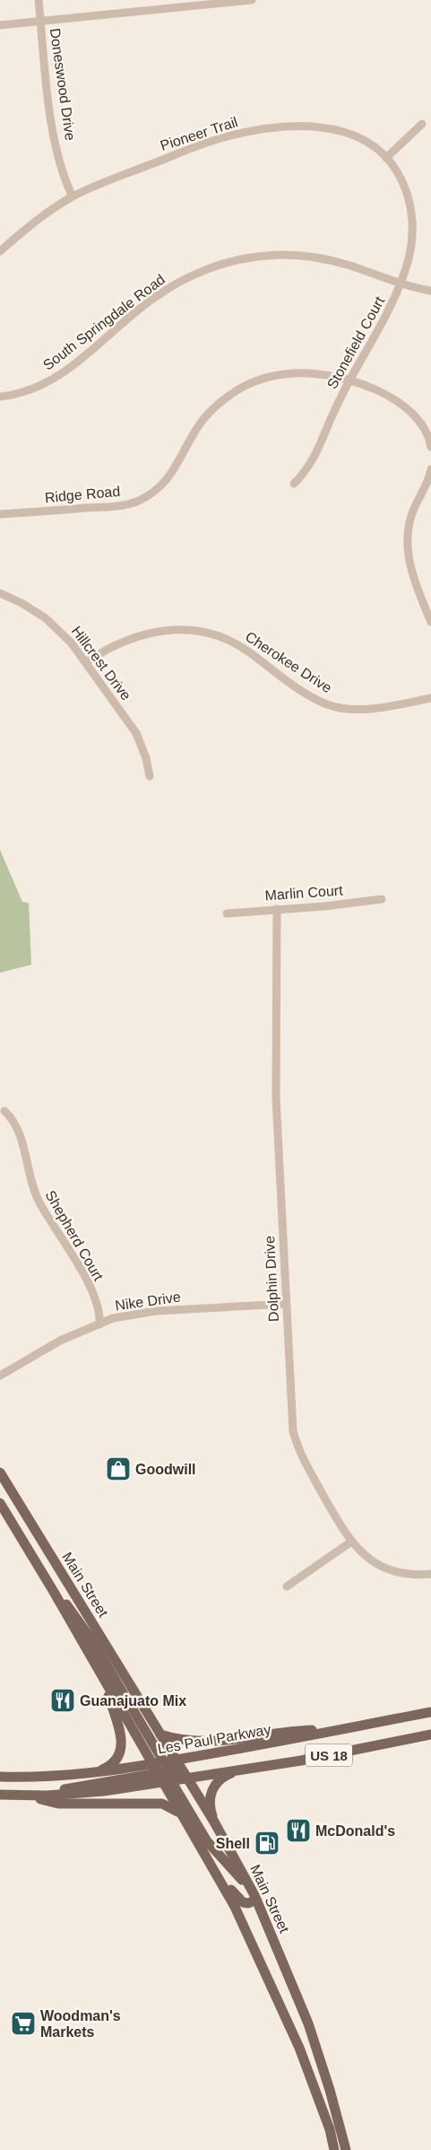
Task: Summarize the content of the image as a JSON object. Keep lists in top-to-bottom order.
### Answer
{
  "streets": {
    "main road": ["Main Street", "Les Paul Parkway", "US 18"],
    "street": [
      "Doneswood Drive",
      "Pioneer Trail",
      "South Springdale Road",
      "Stonefield Court",
      "Ridge Road",
      "Cherokee Drive",
      "Hillcrest Drive",
      "Marlin Court",
      "Shepherd Court",
      "Dolphin Drive",
      "Nike Drive"
    ]
  },
  "crossings": [
    ["Doneswood Drive", "Pioneer Trail"],
    ["Pioneer Trail", "Stonefield Court"],
    ["South Springdale Road", "Stonefield Court"],
    ["Stonefield Court", "Ridge Road"],
    ["Cherokee Drive", "Hillcrest Drive"],
    ["Marlin Court", "Dolphin Drive"],
    ["Shepherd Court", "Nike Drive"],
    ["Dolphin Drive", "Nike Drive"],
    ["Main Street", "Les Paul Parkway"]
  ],
  "places": {
    "shop": ["Goodwill"],
    "restaurant": ["Guanajuato Mix", "McDonald's"],
    "fuel station": ["Shell"],
    "supermarket": ["Woodman's Markets"]
  }
}
